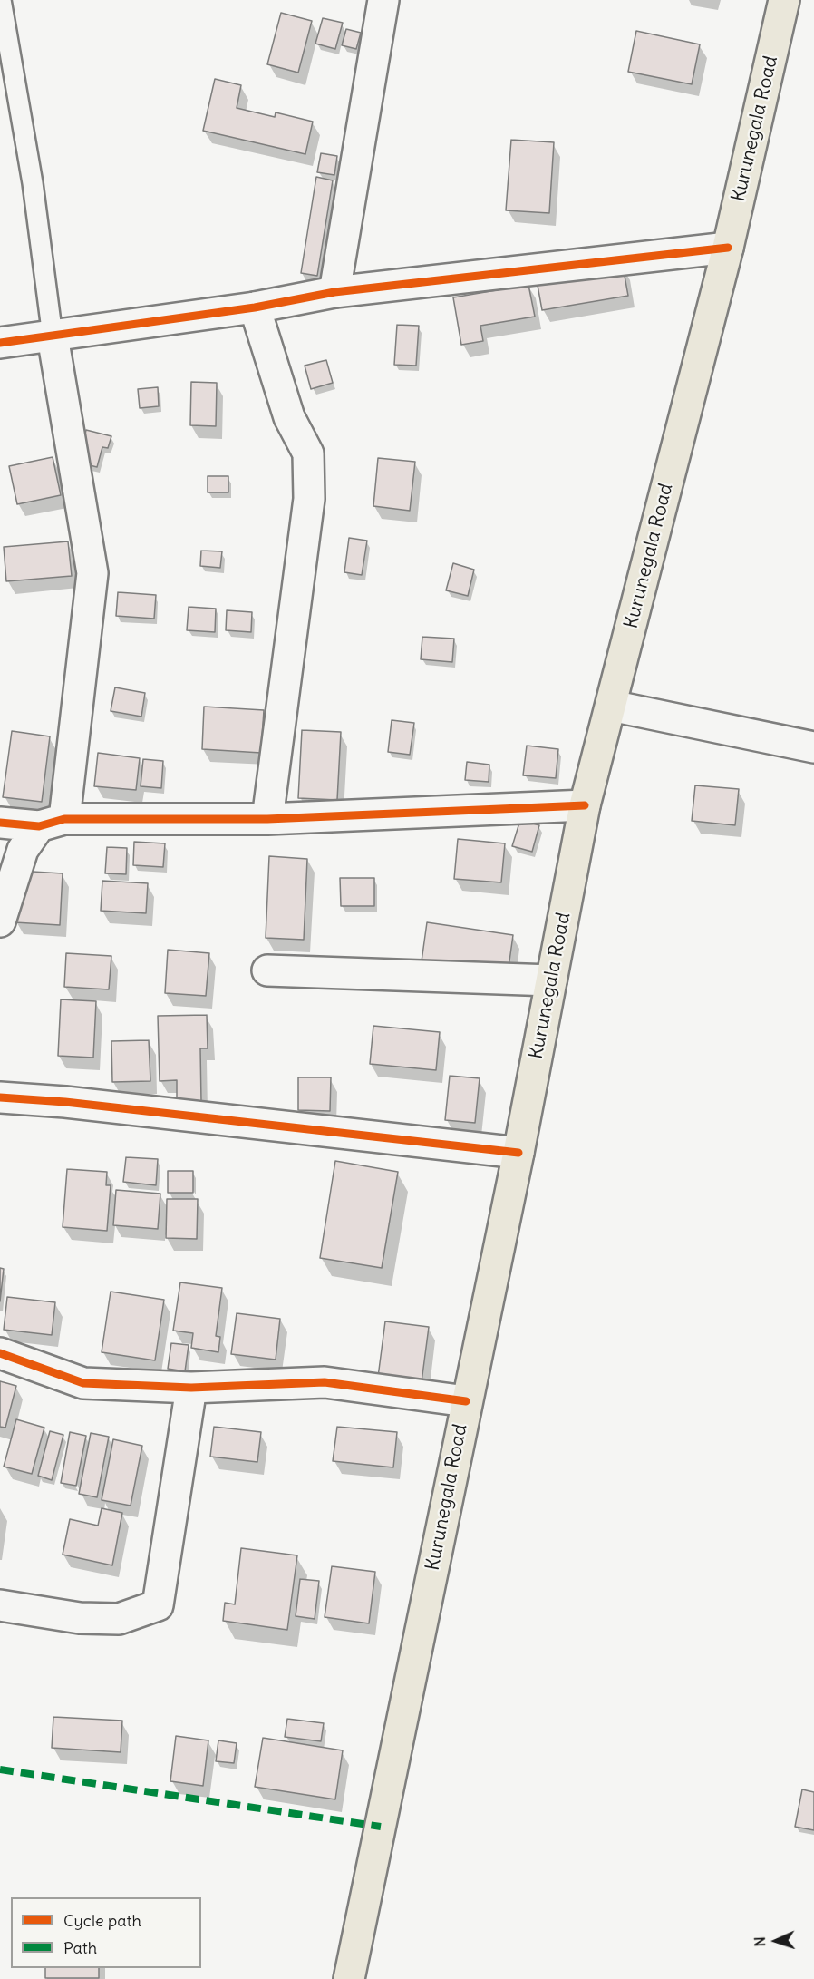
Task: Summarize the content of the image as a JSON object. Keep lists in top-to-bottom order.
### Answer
{
  "streets": {
    "highway": ["Kurunegala Road"]
  },
  "legend": ["Cycle path", "Path"],
  "north": "left"
}
